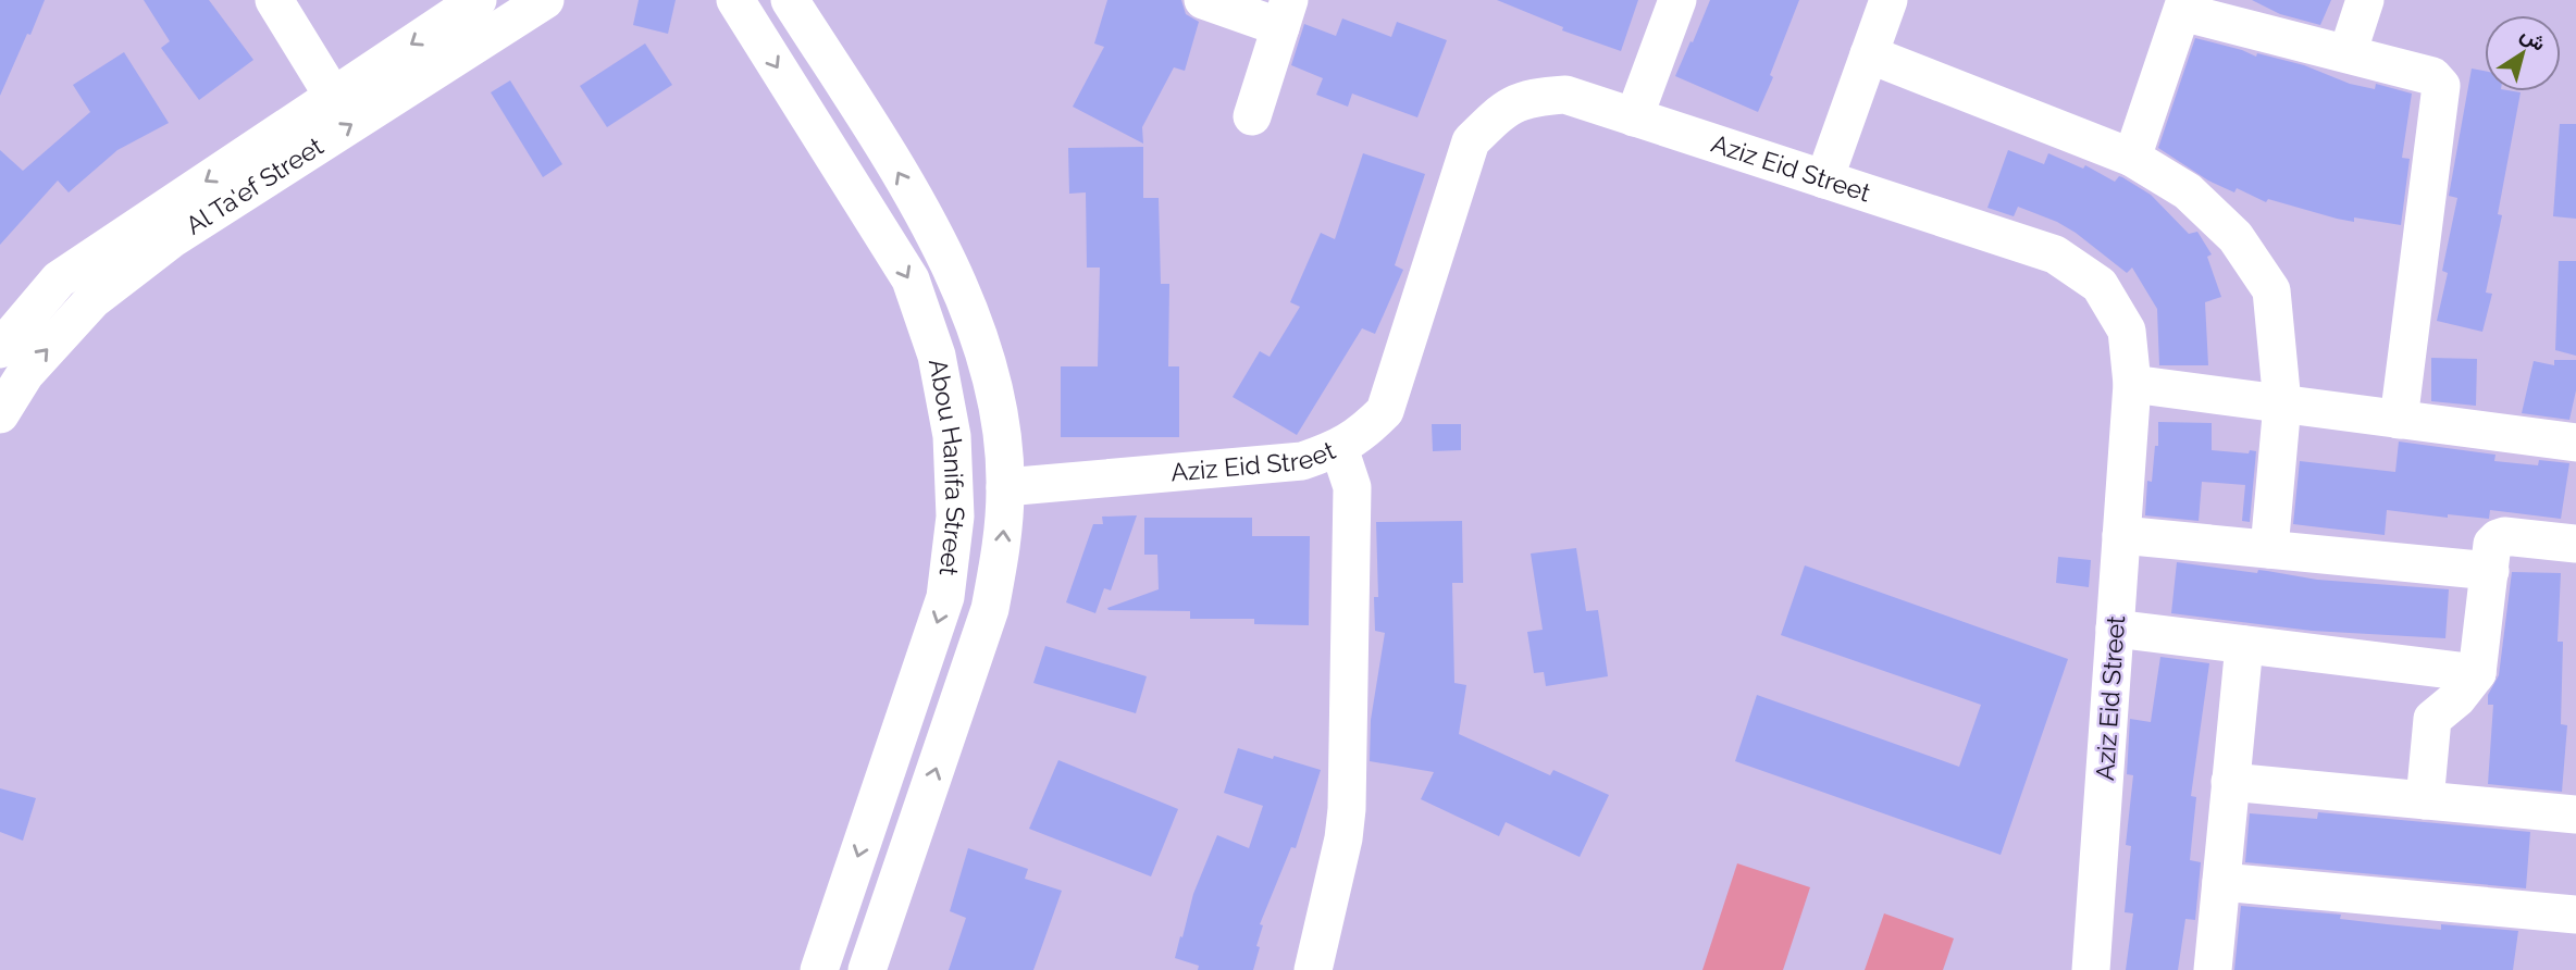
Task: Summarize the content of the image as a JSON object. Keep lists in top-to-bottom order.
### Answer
{
  "streets": {
    "street": ["Aziz Eid Street", "Al Ta'ef Street", "Abou Hanifa Street"]
  },
  "crossings": [
    ["Aziz Eid Street", "Abou Hanifa Street"]
  ],
  "north": "top right"
}
